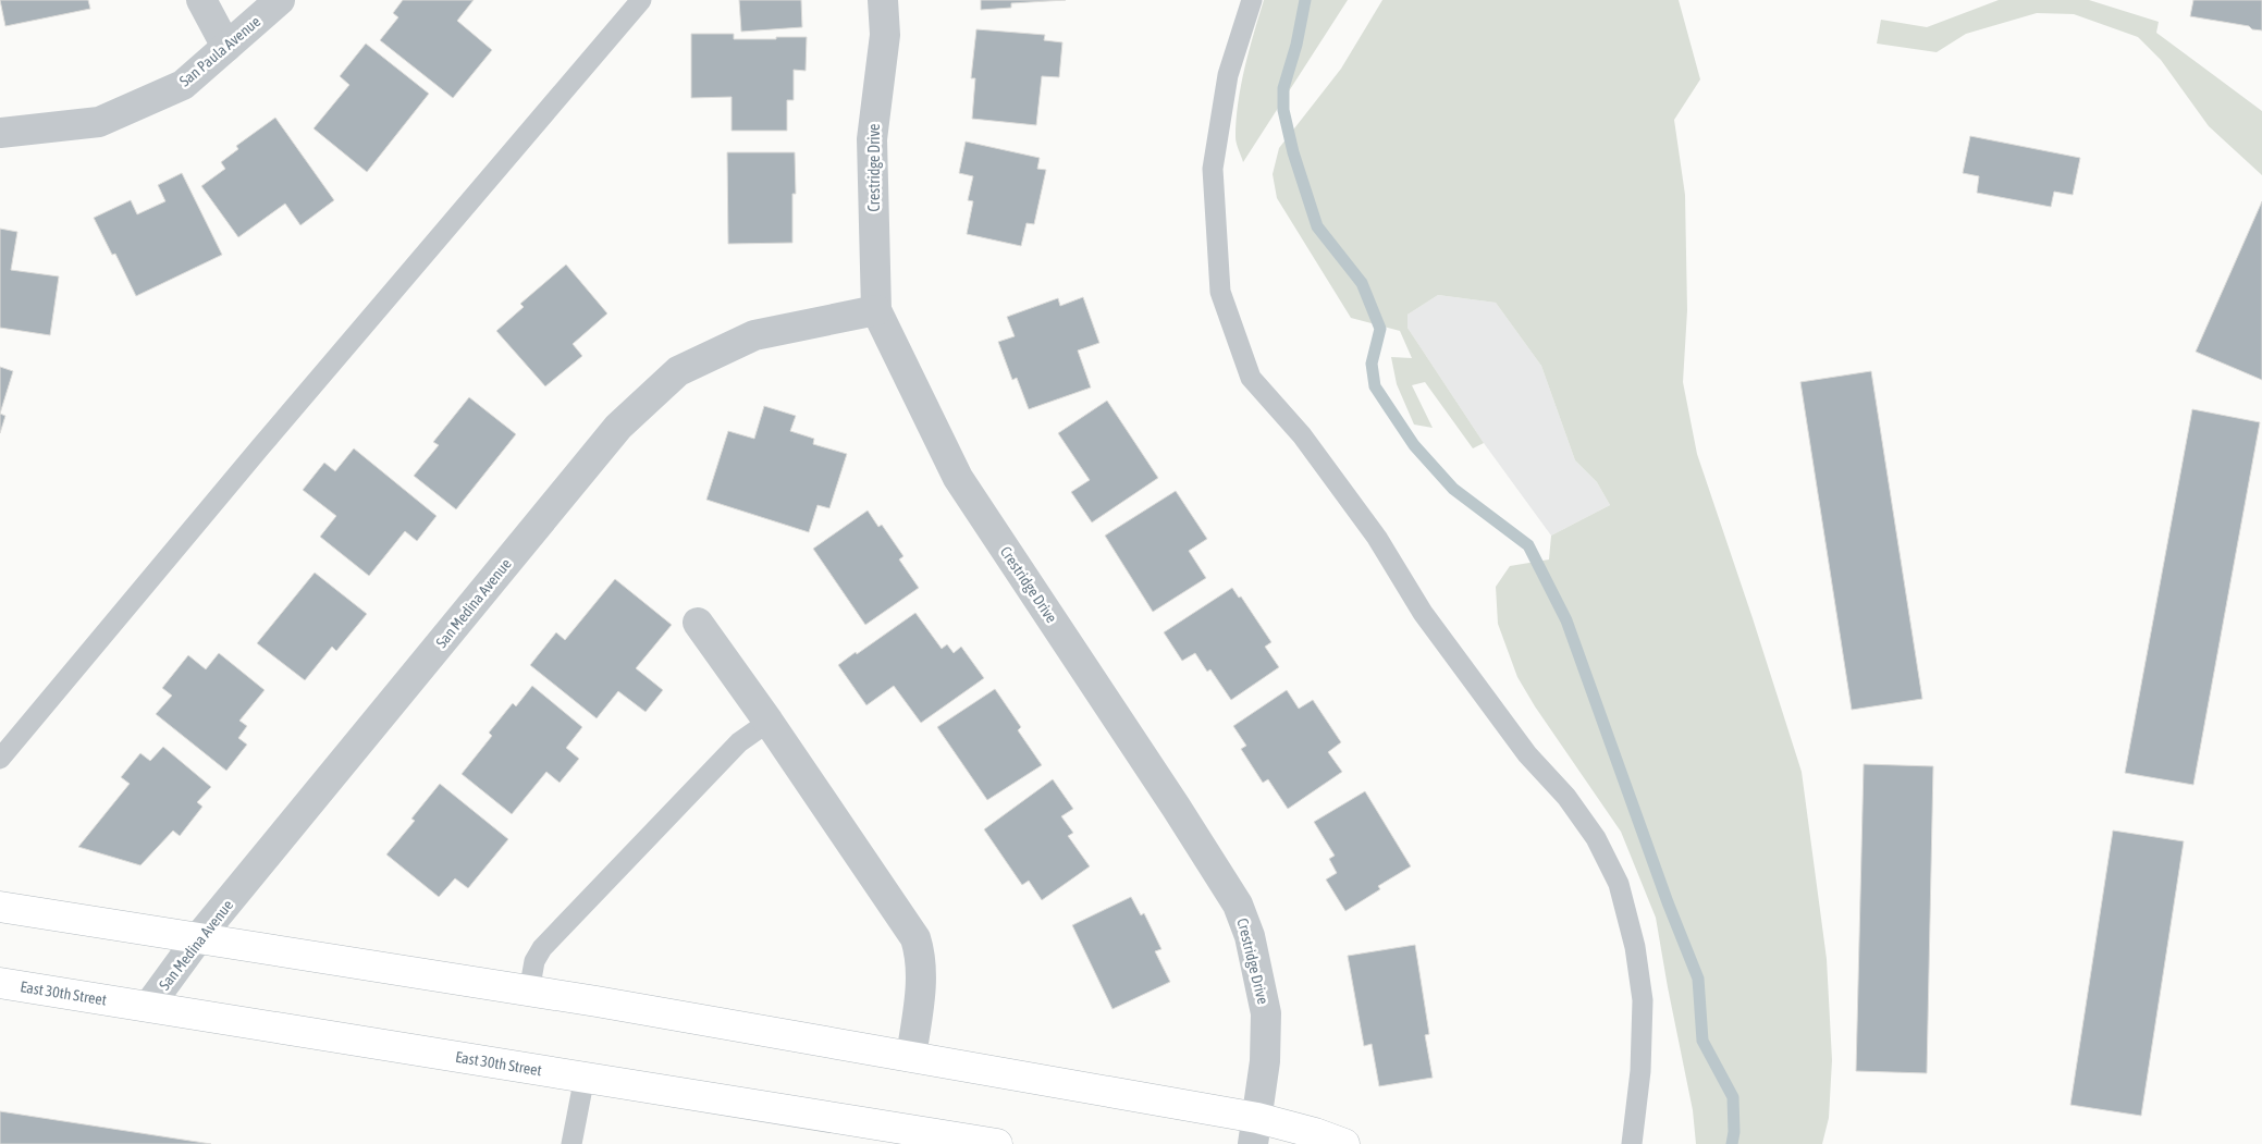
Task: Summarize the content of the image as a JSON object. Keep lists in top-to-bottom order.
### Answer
{
  "streets": {
    "main road": ["East 30th Street"],
    "street": ["San Paula Avenue", "Crestridge Drive", "San Medina Avenue"]
  },
  "crossings": [
    ["Crestridge Drive", "San Medina Avenue"],
    ["San Medina Avenue", "East 30th Street"]
  ]
}
